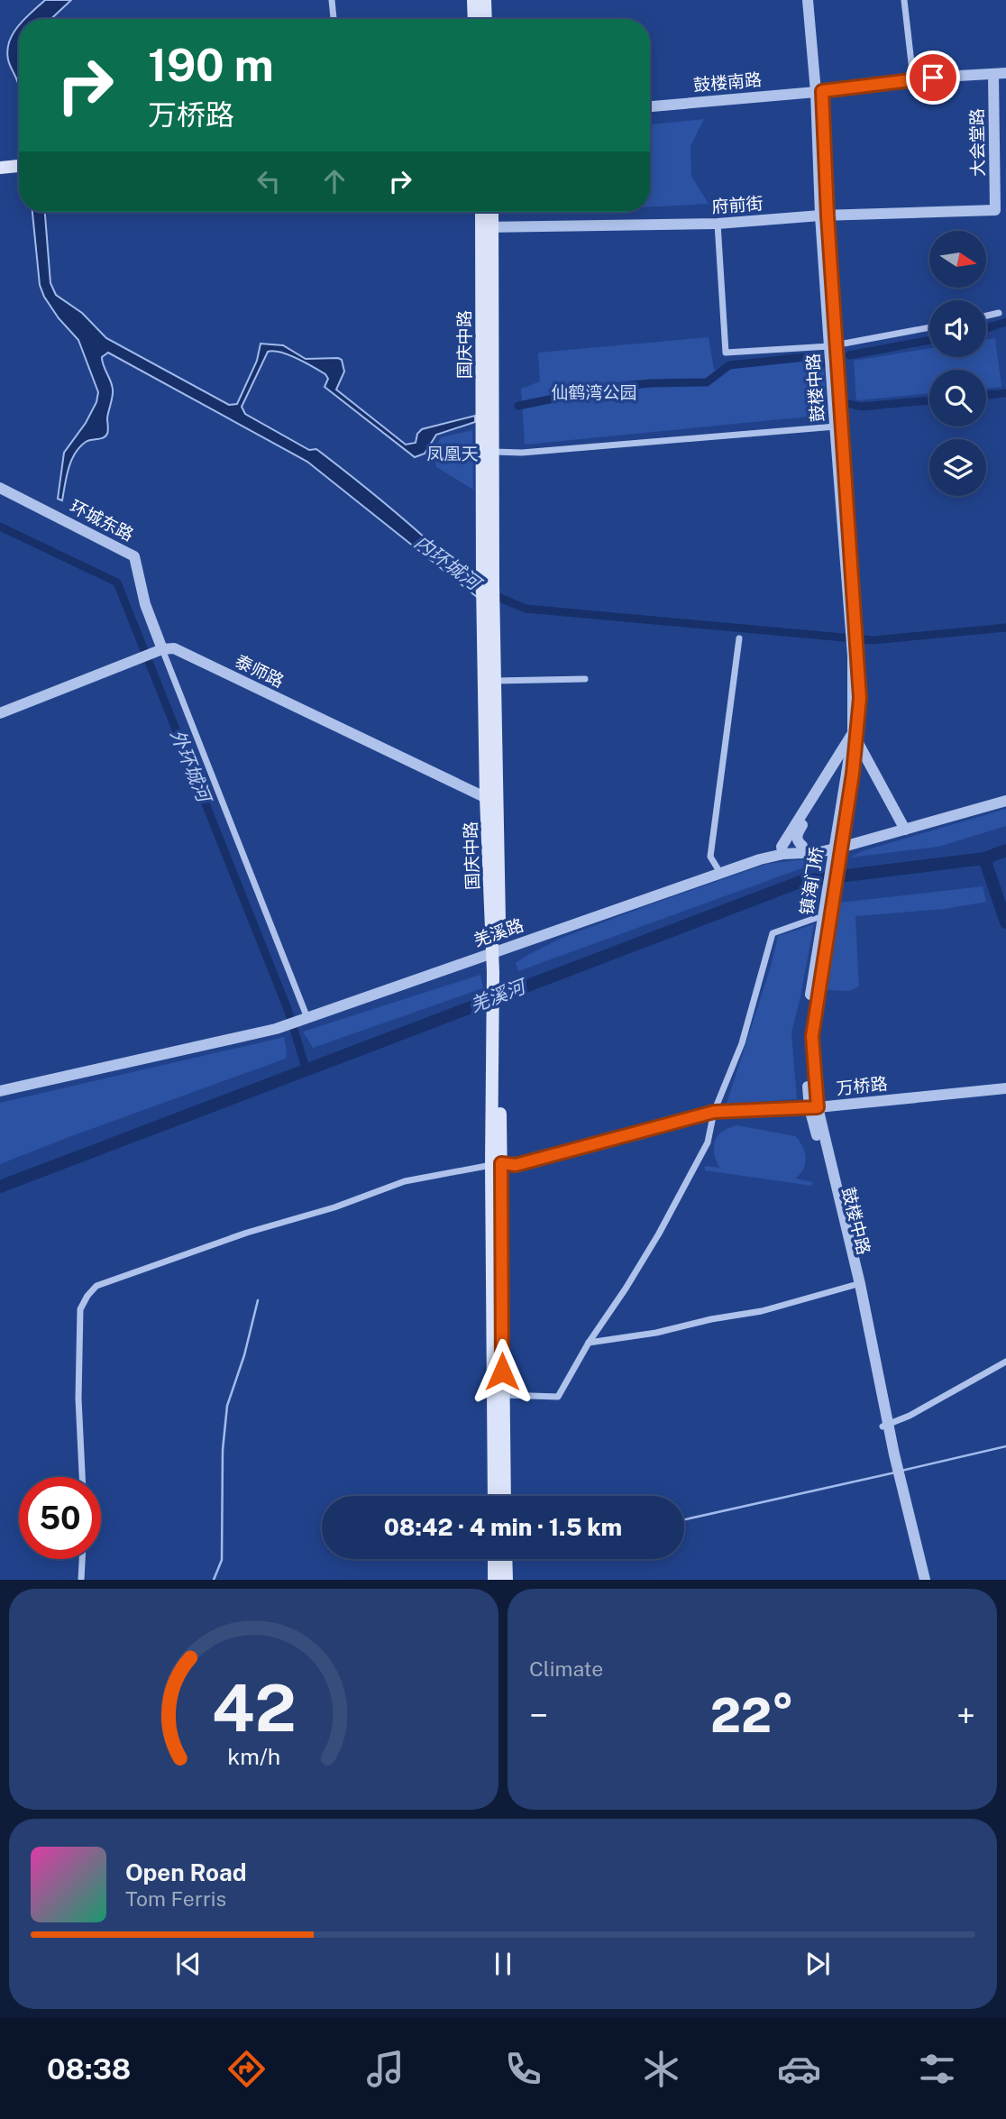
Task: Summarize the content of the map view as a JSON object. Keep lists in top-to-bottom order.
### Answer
{
  "streets": {
    "main road": ["国庆中路"],
    "street": [
      "鼓楼南路",
      "大会堂路",
      "府前街",
      "鼓楼中路",
      "环城东路",
      "泰师路",
      "镇海门桥",
      "羌溪路",
      "万桥路"
    ]
  },
  "crossings": [
    ["鼓楼南路", "大会堂路"],
    ["鼓楼南路", "鼓楼中路"],
    ["大会堂路", "府前街"],
    ["府前街", "国庆中路"],
    ["府前街", "鼓楼中路"],
    ["国庆中路", "泰师路"],
    ["国庆中路", "羌溪路"],
    ["国庆中路", "万桥路"],
    ["鼓楼中路", "镇海门桥"],
    ["鼓楼中路", "万桥路"],
    ["环城东路", "泰师路"]
  ],
  "water": ["内环城河", "外环城河", "羌溪河"],
  "parks": ["仙鹤湾公园", "凤凰天"],
  "north": "right",
  "page": {
    "turn": ["190 m", "万桥路"],
    "limit": "50",
    "trip": "08:42 · 4 min · 1.5 km",
    "tile": "Climate",
    "heat": ["−", "22°", "+"],
    "song": ["Open Road", "Tom Ferris"],
    "tabs": "08:38",
    "gauge": ["42", "km/h"]
  }
}
